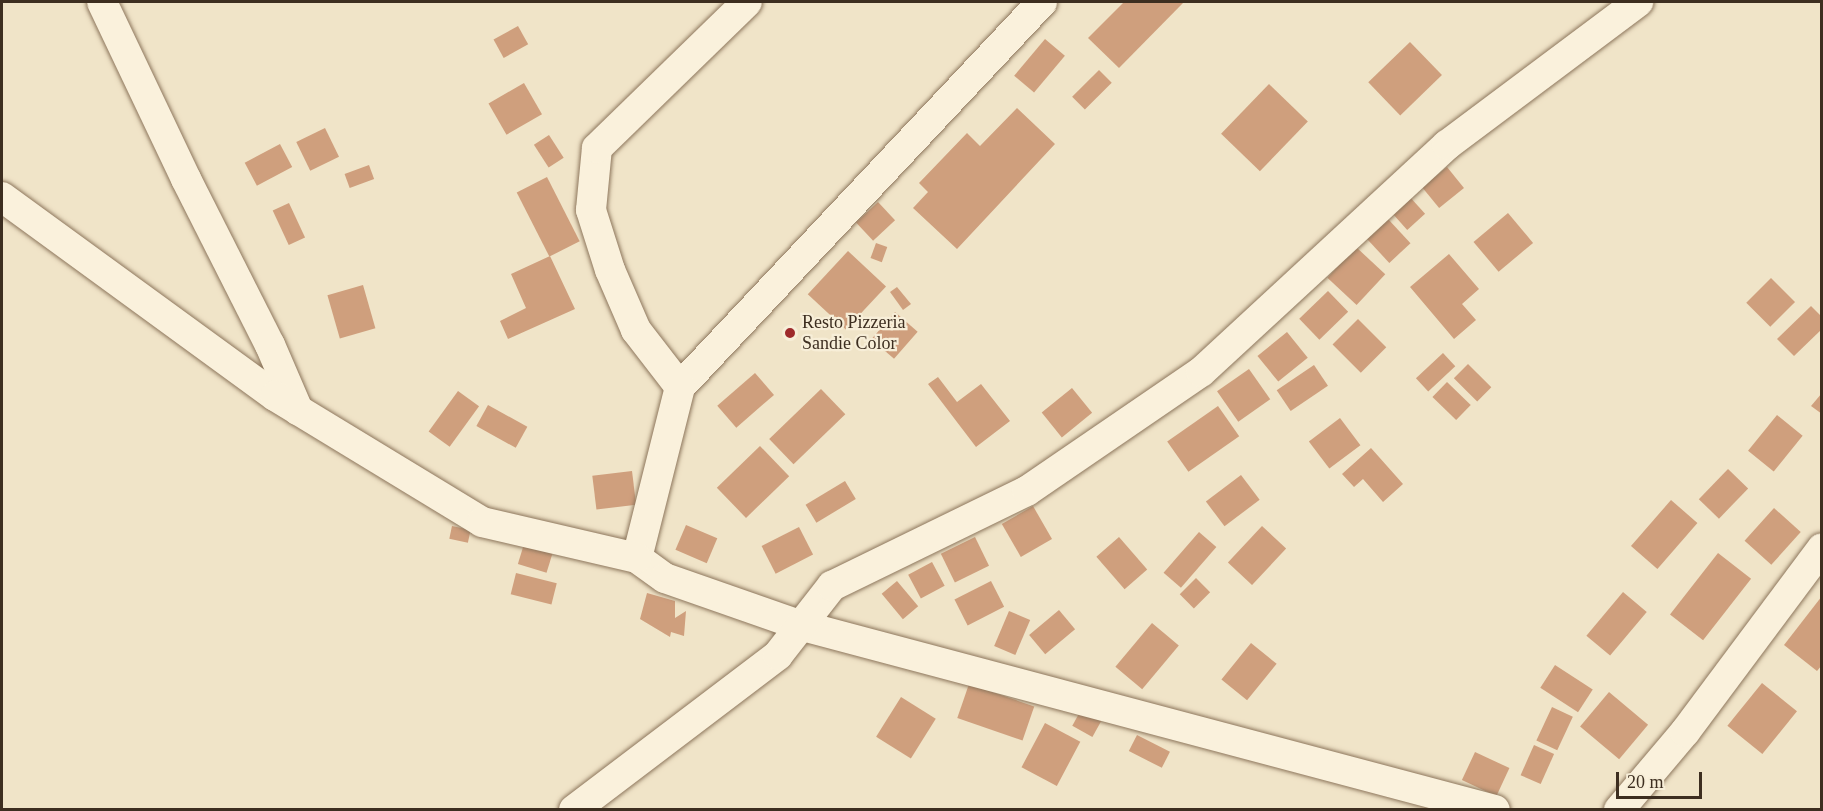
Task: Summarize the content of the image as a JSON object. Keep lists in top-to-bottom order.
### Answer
{
  "places": ["Resto Pizzeria Sandie Color"],
  "scale_bar": "20 m"
}
